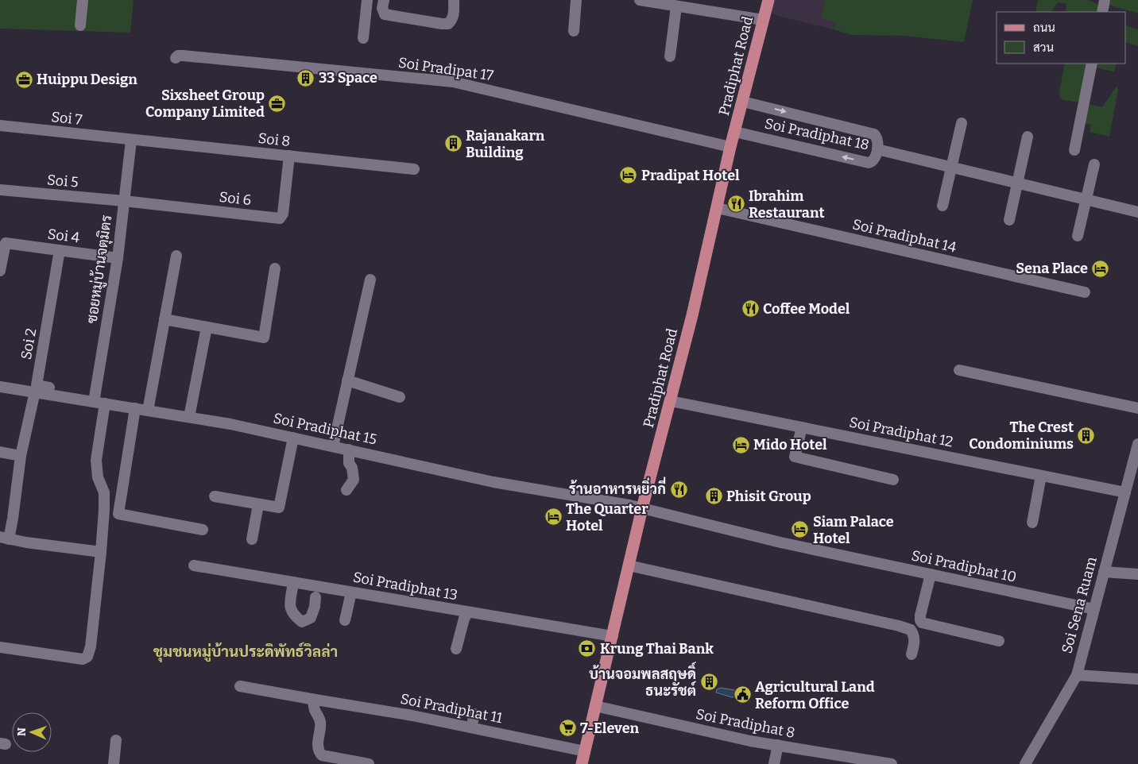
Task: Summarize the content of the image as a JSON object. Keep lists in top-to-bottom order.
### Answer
{
  "streets": {
    "main road": ["Pradiphat Road"],
    "street": [
      "Soi Pradipat 17",
      "Soi 7",
      "Soi Pradiphat 18",
      "Soi 8",
      "Soi 5",
      "Soi 6",
      "Soi 4",
      "Soi Pradiphat 14",
      "ซอยหมู่บ้านจตุมิตร",
      "Soi 2",
      "Soi Pradiphat 15",
      "Soi Pradiphat 12",
      "Soi Pradiphat 10",
      "Soi Pradiphat 13",
      "Soi Sena Ruam",
      "Soi Pradiphat 11",
      "Soi Pradiphat 8"
    ]
  },
  "crossings": [
    ["Pradiphat Road", "Soi Pradipat 17"],
    ["Pradiphat Road", "Soi Pradiphat 18"],
    ["Pradiphat Road", "Soi Pradiphat 14"],
    ["Pradiphat Road", "Soi Pradiphat 15"],
    ["Pradiphat Road", "Soi Pradiphat 12"],
    ["Pradiphat Road", "Soi Pradiphat 10"],
    ["Pradiphat Road", "Soi Pradiphat 13"],
    ["Pradiphat Road", "Soi Pradiphat 11"],
    ["Pradiphat Road", "Soi Pradiphat 8"],
    ["Soi 7", "Soi 8"],
    ["Soi 7", "ซอยหมู่บ้านจตุมิตร"],
    ["Soi 8", "Soi 6"],
    ["Soi 8", "ซอยหมู่บ้านจตุมิตร"],
    ["Soi 5", "Soi 6"],
    ["Soi 5", "ซอยหมู่บ้านจตุมิตร"],
    ["Soi 6", "ซอยหมู่บ้านจตุมิตร"],
    ["Soi 4", "ซอยหมู่บ้านจตุมิตร"],
    ["Soi 4", "Soi 2"],
    ["ซอยหมู่บ้านจตุมิตร", "Soi Pradiphat 15"],
    ["Soi 2", "Soi Pradiphat 15"],
    ["Soi Pradiphat 15", "Soi Pradiphat 10"],
    ["Soi Pradiphat 12", "Soi Sena Ruam"],
    ["Soi Pradiphat 10", "Soi Sena Ruam"]
  ],
  "districts": ["ชุมชนหมู่บ้านประดิพัทธ์วิลล่า"],
  "places": {
    "building": [
      "33 Space",
      "Rajanakarn Building",
      "The Crest Condominiums",
      "Phisit Group",
      "บ้านจอมพลสฤษดิ์ ธนะรัชต์"
    ],
    "office": ["Huippu Design", "Sixsheet Group Company Limited"],
    "hotel": [
      "Pradipat Hotel",
      "Sena Place",
      "Mido Hotel",
      "The Quarter Hotel",
      "Siam Palace Hotel"
    ],
    "restaurant": ["Ibrahim Restaurant", "Coffee Model", "ร้านอาหารหยิ่วกี่"],
    "bank": ["Krung Thai Bank"],
    "public building": ["Agricultural Land Reform Office"],
    "supermarket": ["7-Eleven"]
  },
  "legend": ["ถนน", "สวน"],
  "north": "left"
}
